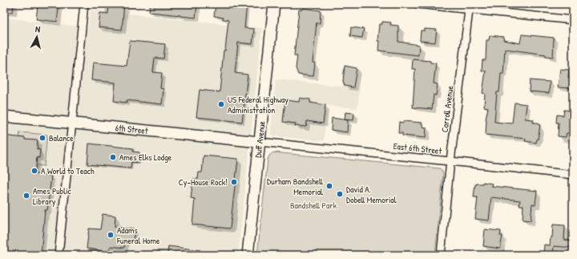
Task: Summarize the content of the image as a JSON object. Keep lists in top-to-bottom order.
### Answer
{
  "streets": {
    "main road": ["6th Street", "Duff Avenue"],
    "street": ["Carroll Avenue", "East 6th Street"]
  },
  "crossings": [
    ["Carroll Avenue", "East 6th Street"],
    ["6th Street", "Duff Avenue"],
    ["6th Street", "East 6th Street"],
    ["Duff Avenue", "East 6th Street"]
  ],
  "parks": ["Bandshell Park"],
  "places": [
    "US Federal Highway Administration",
    "Balance",
    "Ames Elks Lodge",
    "A World to Teach",
    "Cy-House Rock!",
    "Durham Bandshell Memorial",
    "David A. Dobell Memorial",
    "Ames Public Library",
    "Adams Funeral Home"
  ],
  "north": "top"
}
